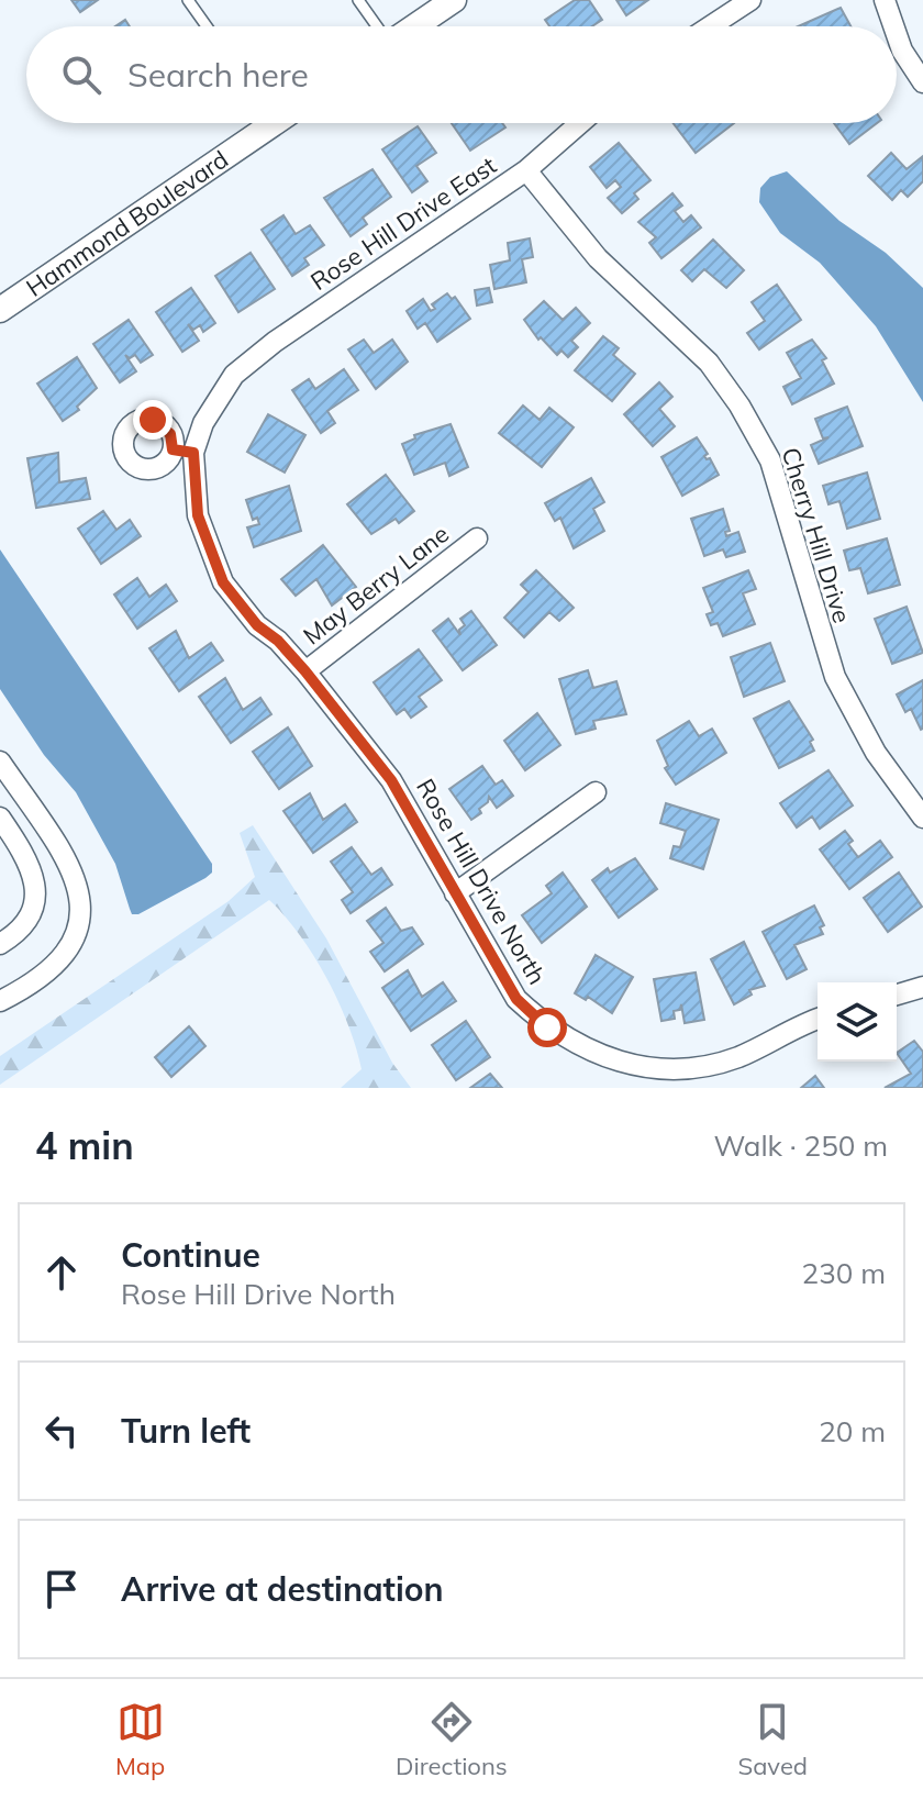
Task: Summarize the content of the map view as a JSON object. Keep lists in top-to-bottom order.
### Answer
{
  "streets": {
    "street": [
      "Rose Hill Drive East",
      "Hammond Boulevard",
      "Cherry Hill Drive",
      "May Berry Lane",
      "Rose Hill Drive North"
    ]
  },
  "crossings": [
    ["Rose Hill Drive East", "Cherry Hill Drive"],
    ["Rose Hill Drive East", "Rose Hill Drive North"],
    ["May Berry Lane", "Rose Hill Drive North"]
  ],
  "page": {
    "search": "Search here",
    "heading": ["4 min", "Walk · 250 m"],
    "list": [
      ["Continue", "Rose Hill Drive North", "230 m"],
      ["Turn left", "20 m"],
      "Arrive at destination"
    ],
    "nav": ["Map", "Directions", "Saved"]
  }
}
